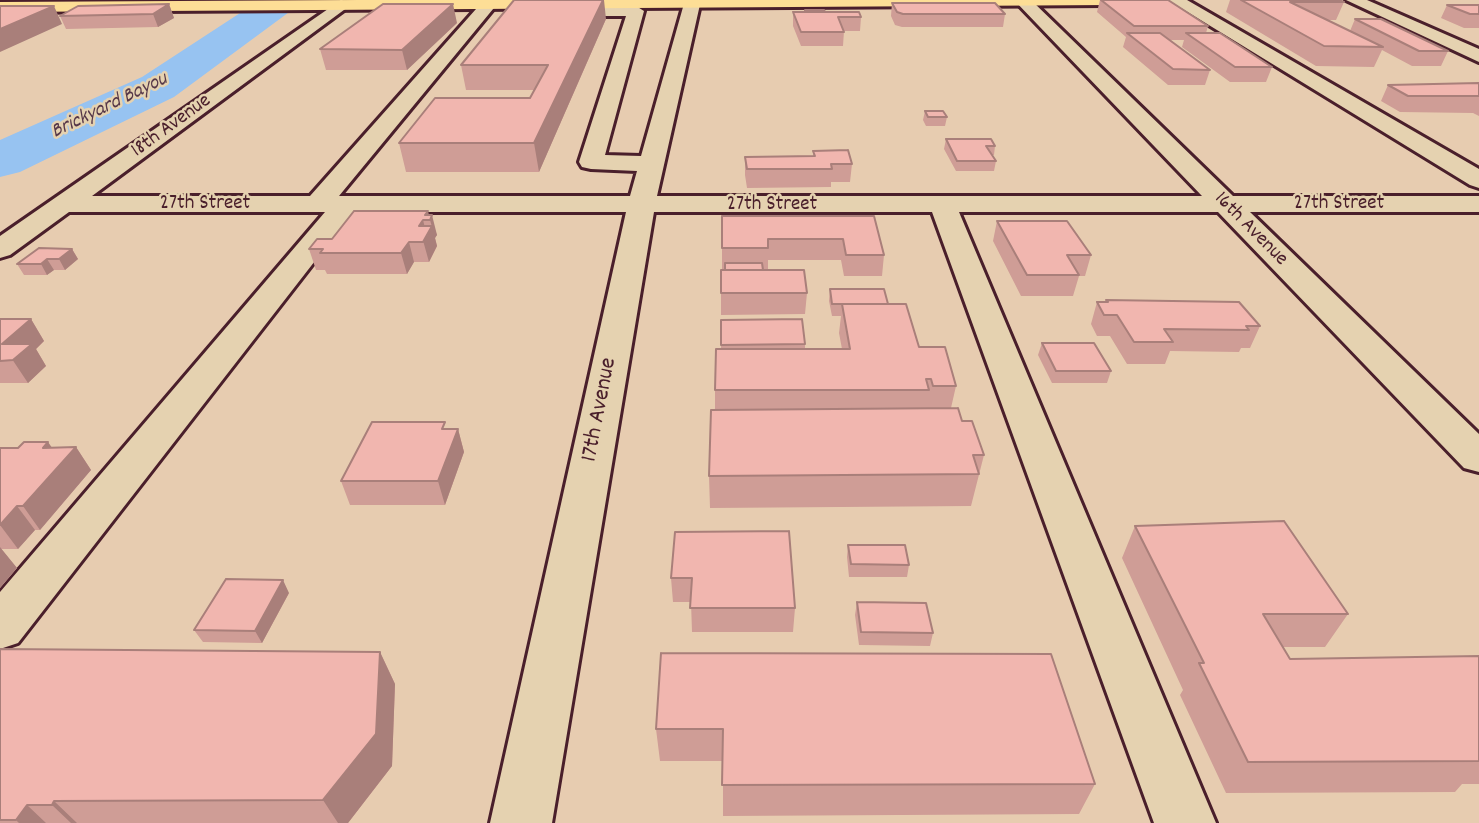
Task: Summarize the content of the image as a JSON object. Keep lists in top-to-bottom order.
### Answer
{
  "streets": {
    "street": [
      "18th Avenue",
      "27th Street",
      "16th Avenue",
      "17th Avenue"
    ]
  },
  "crossings": [
    ["18th Avenue", "27th Street"],
    ["27th Street", "16th Avenue"],
    ["27th Street", "17th Avenue"]
  ],
  "water": ["Brickyard Bayou"]
}
